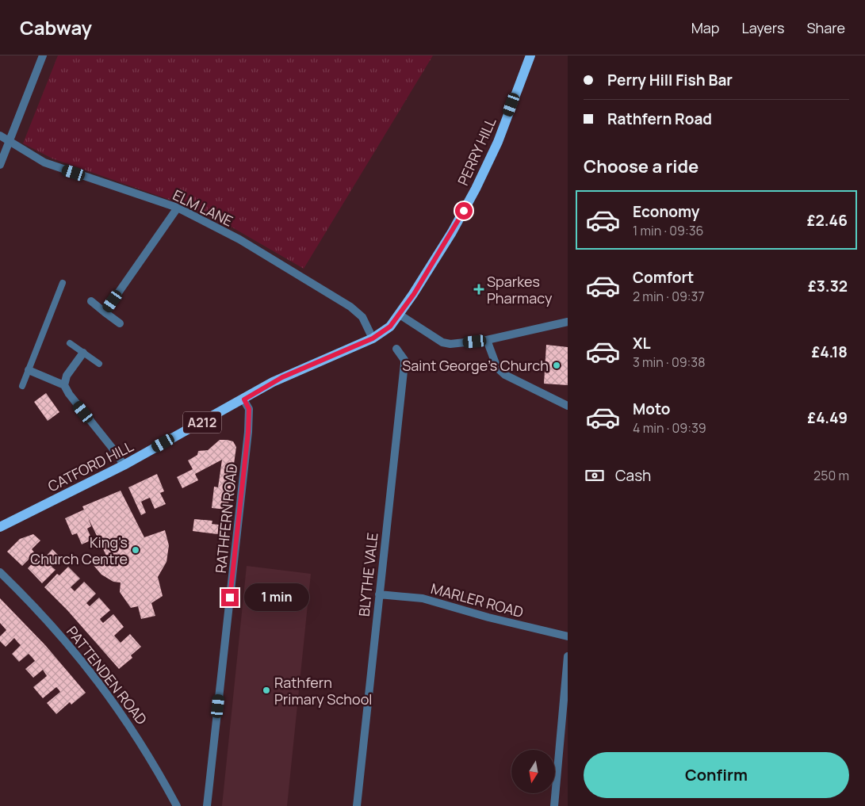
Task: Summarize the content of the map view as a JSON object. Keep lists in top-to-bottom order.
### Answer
{
  "streets": {
    "main road": ["PERRY HILL", "A212", "CATFORD HILL"],
    "street": [
      "ELM LANE",
      "RATHFERN ROAD",
      "BLYTHE VALE",
      "MARLER ROAD",
      "PATTENDEN ROAD"
    ]
  },
  "crossings": [
    ["PERRY HILL", "CATFORD HILL"],
    ["ELM LANE", "CATFORD HILL"],
    ["CATFORD HILL", "RATHFERN ROAD"],
    ["BLYTHE VALE", "MARLER ROAD"]
  ],
  "places": {
    "health": ["Sparkes Pharmacy"],
    "other": ["Saint George's Church", "King's Church Centre", "Rathfern Primary School"]
  },
  "north": "bottom",
  "page": {
    "header": "Cabway",
    "nav": ["Map", "Layers", "Share"],
    "banner": ["Perry Hill Fish Bar", "Rathfern Road"],
    "heading": "Choose a ride",
    "list": [
      {
        "name": "Economy",
        "note": "1 min · 09:36",
        "value": "£2.46"
      },
      {
        "name": "Comfort",
        "note": "2 min · 09:37",
        "value": "£3.32"
      },
      {
        "name": "XL",
        "note": "3 min · 09:38",
        "value": "£4.18"
      },
      {
        "name": "Moto",
        "note": "4 min · 09:39",
        "value": "£4.49"
      }
    ],
    "pay": ["Cash", "250 m"],
    "bubble": "1 min",
    "buttons": "Confirm"
  }
}
